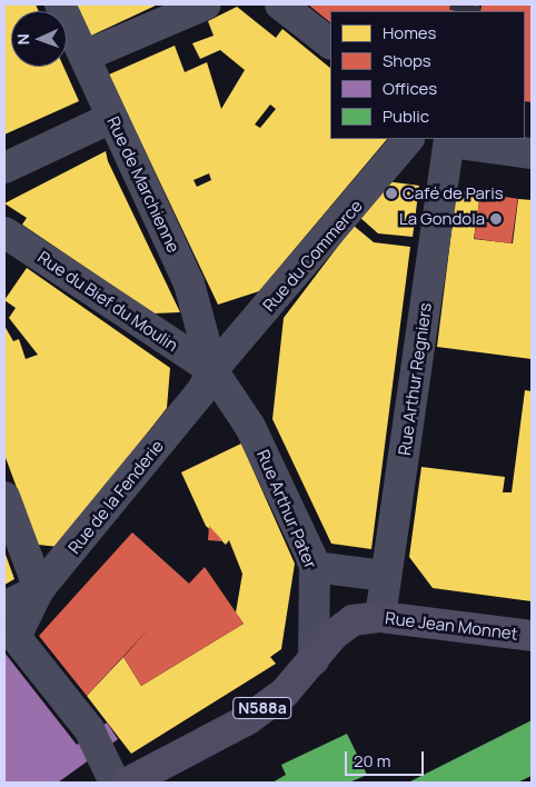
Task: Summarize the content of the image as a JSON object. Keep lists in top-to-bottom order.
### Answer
{
  "streets": {
    "main road": ["Rue Jean Monnet", "N588a"],
    "street": [
      "Rue de Marchienne",
      "Rue du Commerce",
      "Rue du Bief du Moulin",
      "Rue Arthur Regniers",
      "Rue de la Fenderie",
      "Rue Arthur Pater"
    ]
  },
  "crossings": [
    ["Rue de Marchienne", "Rue du Commerce"],
    ["Rue de Marchienne", "Rue du Bief du Moulin"],
    ["Rue de Marchienne", "Rue de la Fenderie"],
    ["Rue de Marchienne", "Rue Arthur Pater"],
    ["Rue du Commerce", "Rue du Bief du Moulin"],
    ["Rue du Commerce", "Rue de la Fenderie"],
    ["Rue du Commerce", "Rue Arthur Pater"],
    ["Rue du Bief du Moulin", "Rue de la Fenderie"],
    ["Rue du Bief du Moulin", "Rue Arthur Pater"],
    ["Rue Arthur Regniers", "Rue Jean Monnet"],
    ["Rue de la Fenderie", "Rue Arthur Pater"],
    ["Rue Arthur Pater", "Rue Jean Monnet"]
  ],
  "places": ["Café de Paris", "La Gondola"],
  "legend": [
    "Homes",
    "Shops",
    "Offices",
    "Public"
  ],
  "scale_bar": "20 m",
  "north": "left"
}
